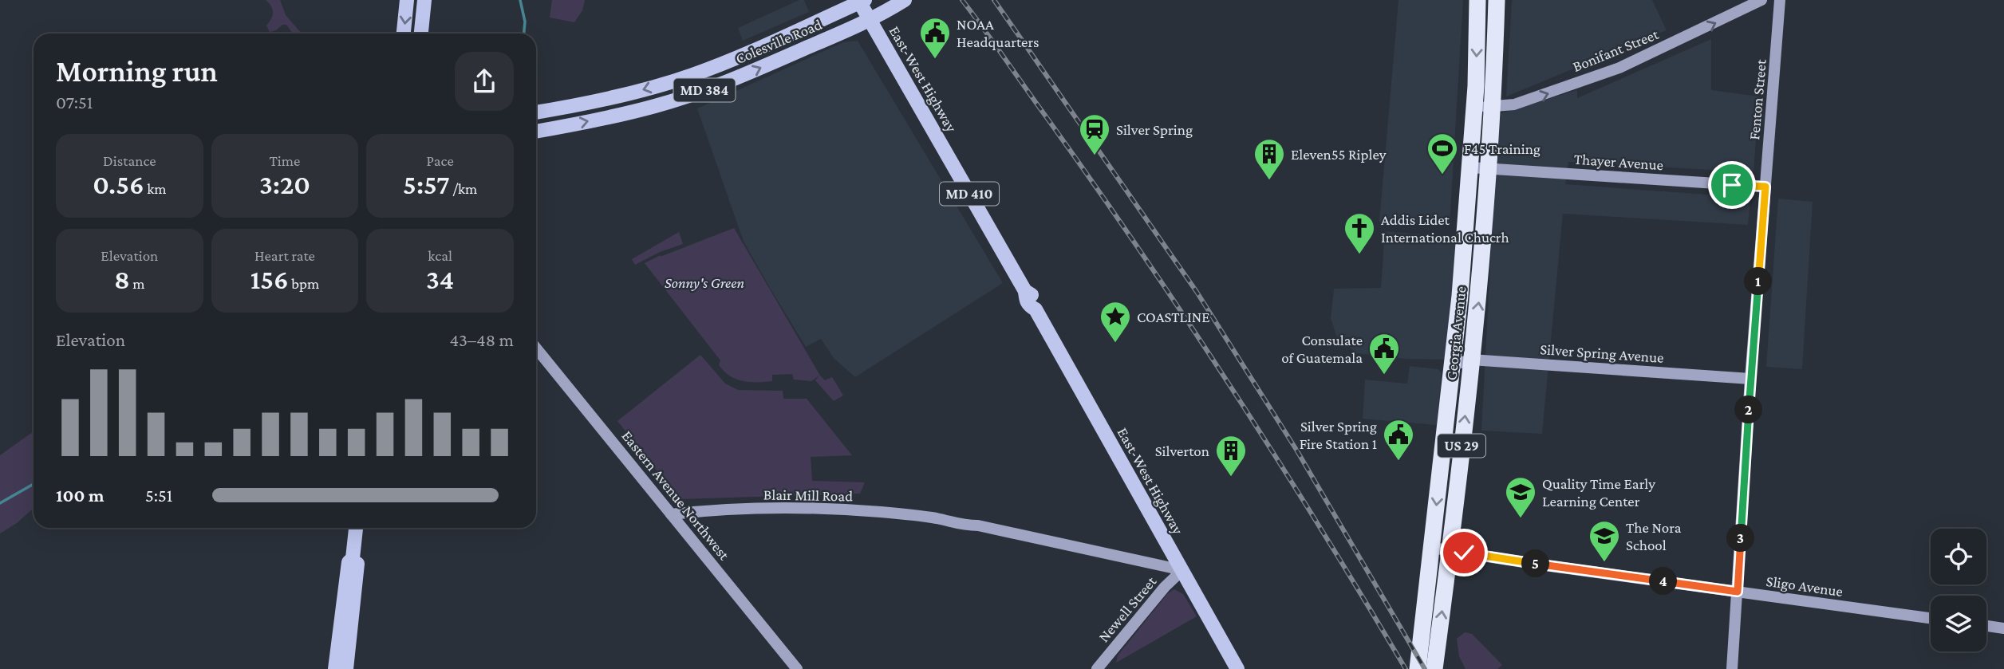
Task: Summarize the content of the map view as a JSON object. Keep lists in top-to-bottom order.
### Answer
{
  "streets": {
    "highway": ["Georgia Avenue", "US 29"],
    "main road": [
      "Colesville Road",
      "East-West Highway",
      "MD 384",
      "MD 410"
    ],
    "street": [
      "Bonifant Street",
      "Fenton Street",
      "Thayer Avenue",
      "Silver Spring Avenue",
      "Eastern Avenue Northwest",
      "Blair Mill Road",
      "Sligo Avenue",
      "Newell Street"
    ]
  },
  "crossings": [
    ["Colesville Road", "East-West Highway"],
    ["Bonifant Street", "Georgia Avenue"],
    ["East-West Highway", "Blair Mill Road"],
    ["East-West Highway", "Newell Street"],
    ["Fenton Street", "Thayer Avenue"],
    ["Fenton Street", "Silver Spring Avenue"],
    ["Fenton Street", "Sligo Avenue"],
    ["Thayer Avenue", "Georgia Avenue"],
    ["Georgia Avenue", "Silver Spring Avenue"],
    ["Georgia Avenue", "Sligo Avenue"],
    ["Eastern Avenue Northwest", "Blair Mill Road"],
    ["Blair Mill Road", "Newell Street"]
  ],
  "one_way": ["Bonifant Street"],
  "parks": ["Sonny's Green"],
  "places": {
    "public building": ["NOAA Headquarters", "Consulate of Guatemala", "Silver Spring Fire Station 1"],
    "station": ["Silver Spring"],
    "sports": ["F45 Training"],
    "building": ["Eleven55 Ripley", "Silverton"],
    "church": ["Addis Lidet International Chucrh"],
    "place": ["COASTLINE"],
    "school or university": ["Quality Time Early Learning Center", "The Nora School"]
  },
  "page": {
    "heading": ["Morning run", "07:51"],
    "stats": [
      ["Distance", "0.56 km"],
      ["Time", "3:20"],
      ["Pace", "5:57 /km"],
      ["Elevation", "8 m"],
      ["Heart rate", "156 bpm"],
      ["kcal", "34"]
    ],
    "pins": [
      "1",
      "2",
      "3",
      "5",
      "4"
    ],
    "chart": ["Elevation", "43–48 m"],
    "list": [
      {
        "name": "100 m",
        "note": "5:51"
      }
    ]
  }
}
